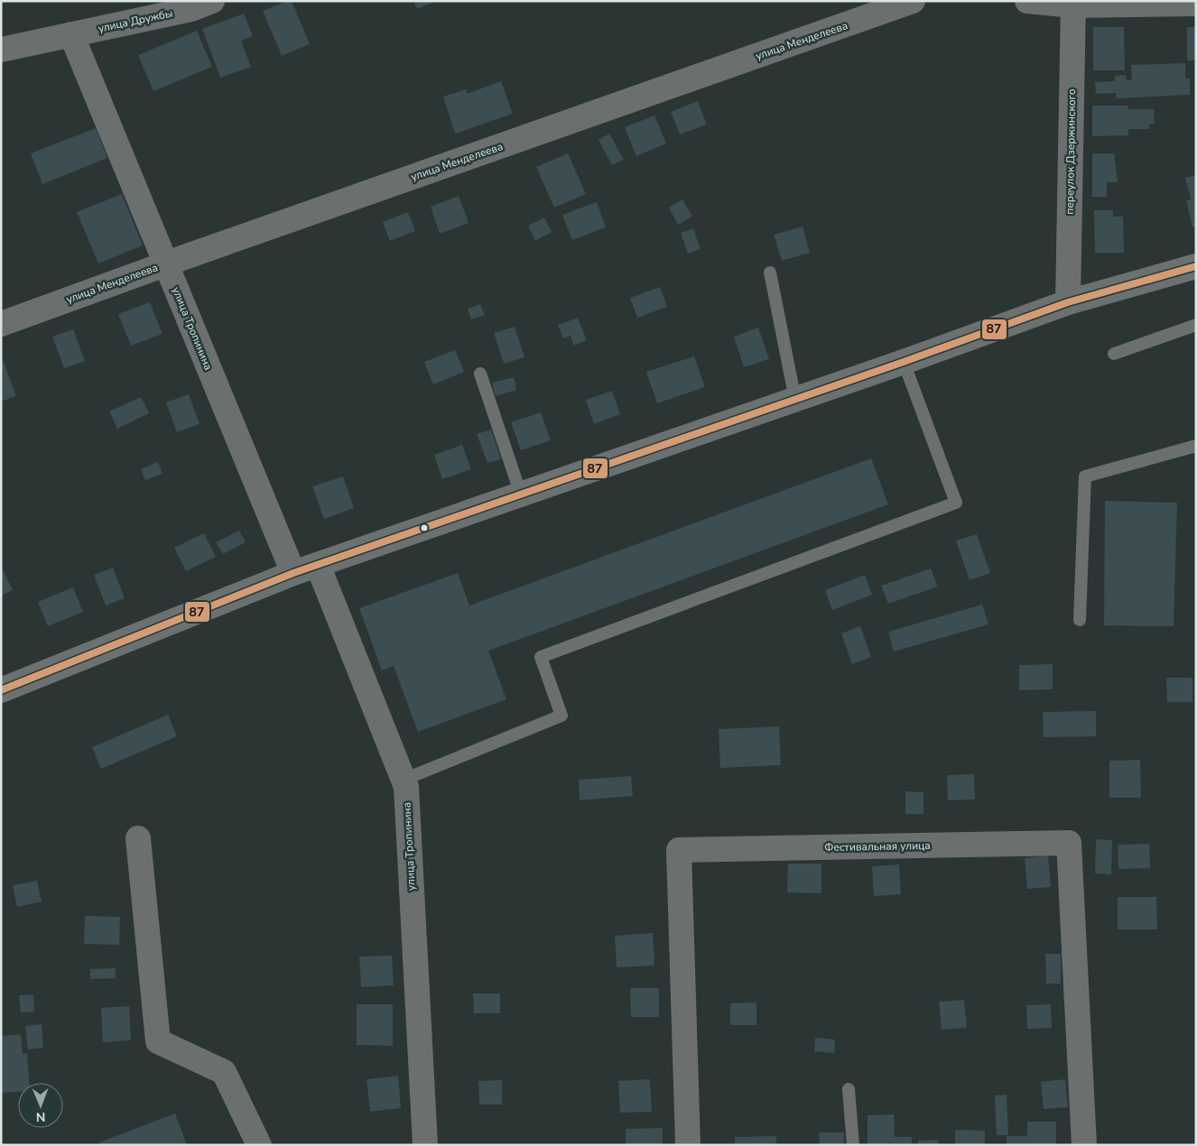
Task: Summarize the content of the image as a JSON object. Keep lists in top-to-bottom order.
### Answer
{
  "streets": {
    "street": [
      "улица Дружбы",
      "улица Менделеева",
      "переулок Дзержинского",
      "улица Тропинина",
      "Фестивальная улица"
    ]
  },
  "crossings": [
    ["улица Дружбы", "улица Тропинина"],
    ["улица Менделеева", "улица Тропинина"]
  ],
  "lines": ["transit line 87"],
  "north": "bottom"
}
